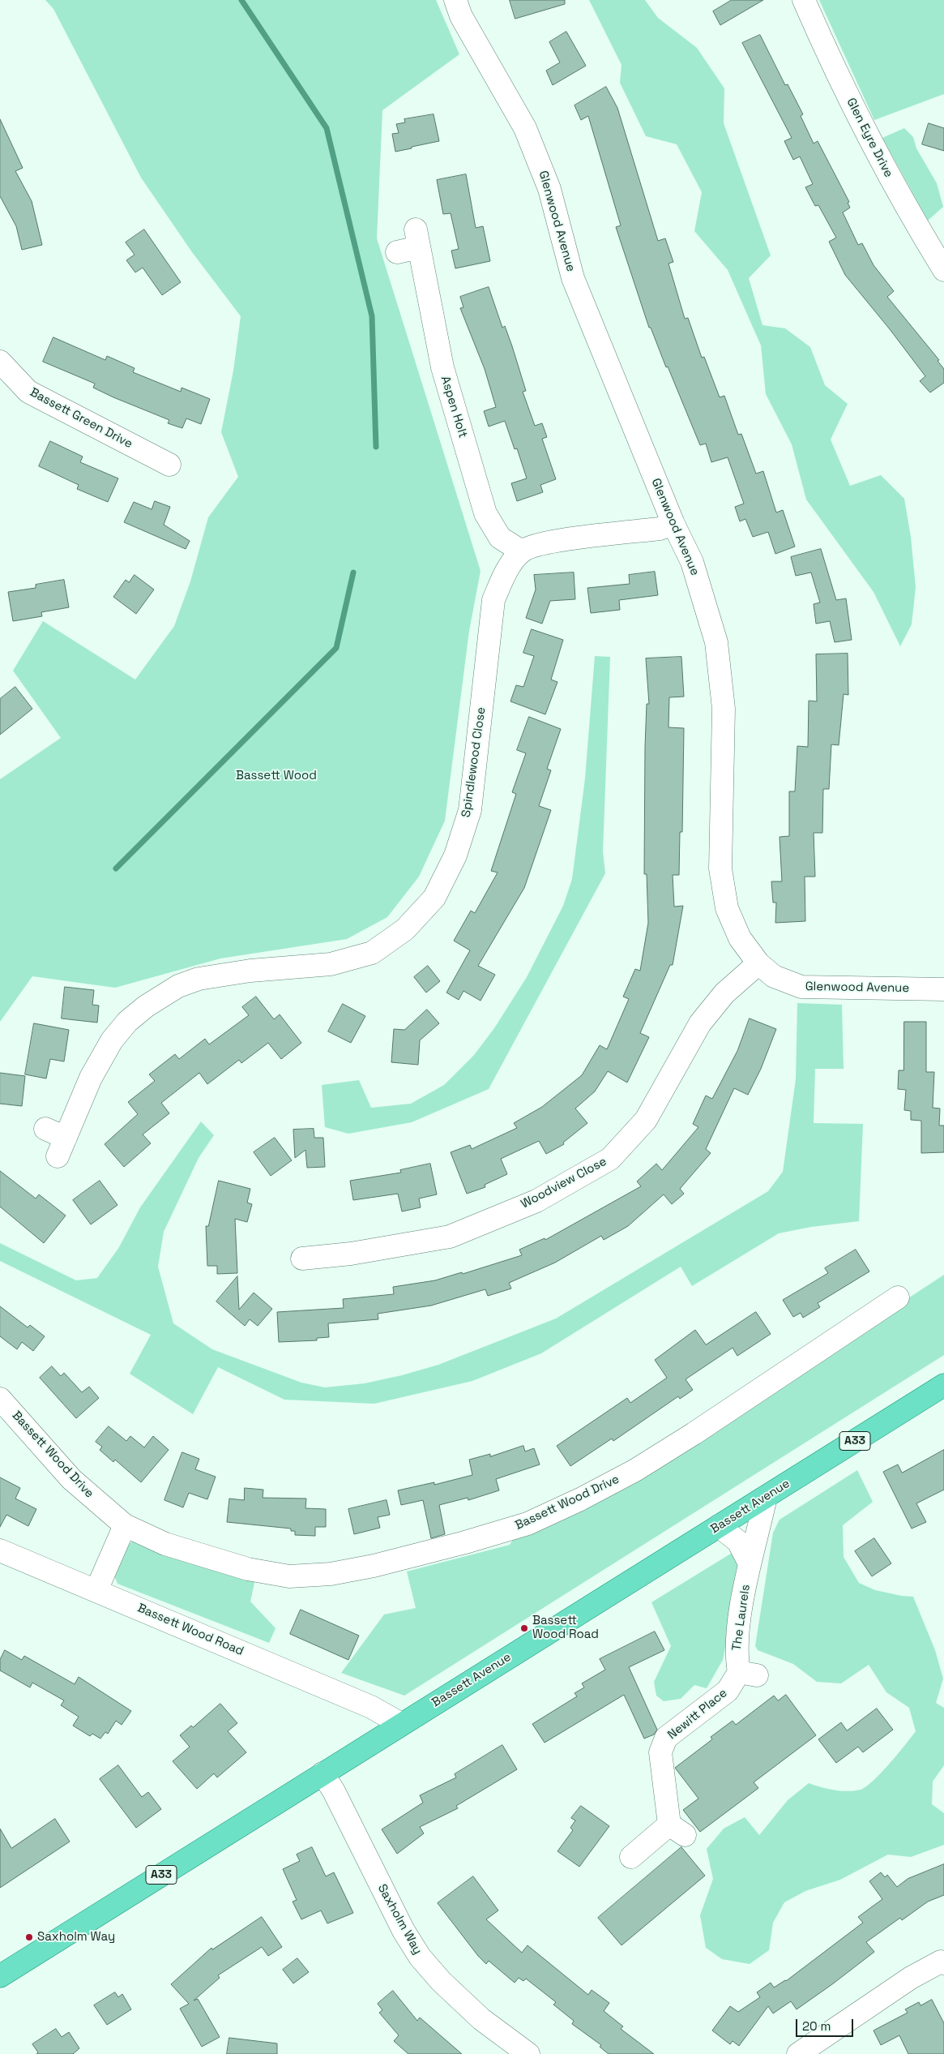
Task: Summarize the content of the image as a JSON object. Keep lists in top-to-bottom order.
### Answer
{
  "streets": {
    "main road": ["A33", "Bassett Avenue"],
    "street": [
      "Glen Eyre Drive",
      "Glenwood Avenue",
      "Aspen Holt",
      "Bassett Green Drive",
      "Spindlewood Close",
      "Woodview Close",
      "Bassett Wood Drive",
      "The Laurels",
      "Bassett Wood Road",
      "Newitt Place",
      "Saxholm Way"
    ]
  },
  "crossings": [
    ["Glenwood Avenue", "Woodview Close"],
    ["Aspen Holt", "Spindlewood Close"],
    ["Bassett Avenue", "The Laurels"],
    ["Bassett Avenue", "Bassett Wood Road"],
    ["Bassett Avenue", "Saxholm Way"],
    ["The Laurels", "Newitt Place"]
  ],
  "parks": ["Bassett Wood"],
  "places": ["Bassett Wood Road", "Saxholm Way"],
  "scale_bar": "20 m"
}
